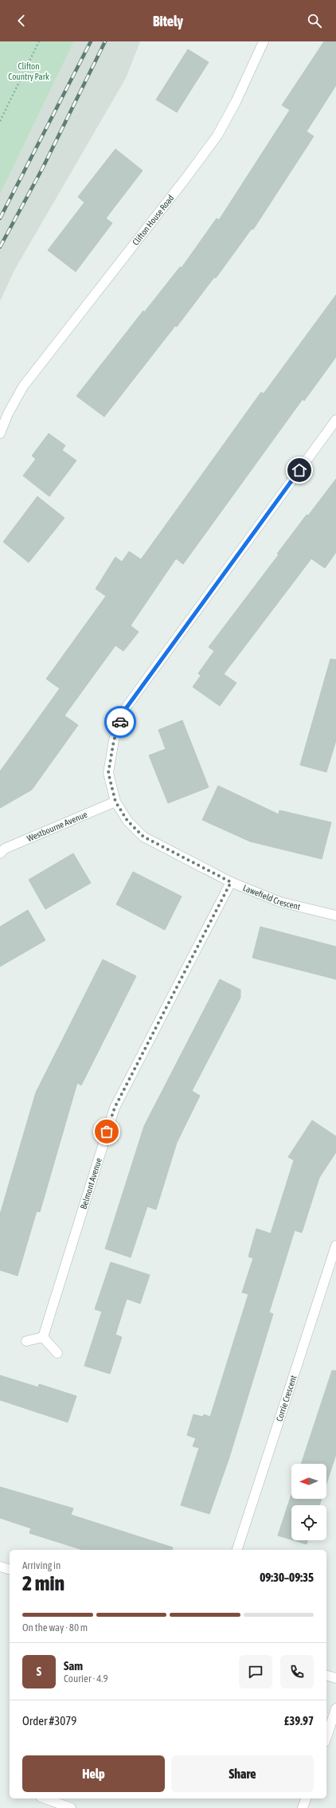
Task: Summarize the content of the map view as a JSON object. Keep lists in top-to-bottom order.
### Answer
{
  "streets": {
    "street": [
      "Clifton House Road",
      "Westbourne Avenue",
      "Lawefield Crescent",
      "Belmont Avenue",
      "Corrie Crescent"
    ]
  },
  "crossings": [
    ["Westbourne Avenue", "Lawefield Crescent"],
    ["Lawefield Crescent", "Belmont Avenue"]
  ],
  "parks": ["Clifton Country Park"],
  "north": "left",
  "page": {
    "header": "Bitely",
    "heading": ["2 min", "Arriving in", "09:30–09:35"],
    "panel": [
      "Sam",
      "Courier · 4.9",
      "Order #3079",
      "£39.97"
    ],
    "bar": "On the way · 80 m",
    "round": "S",
    "buttons": ["Help", "Share"]
  }
}
